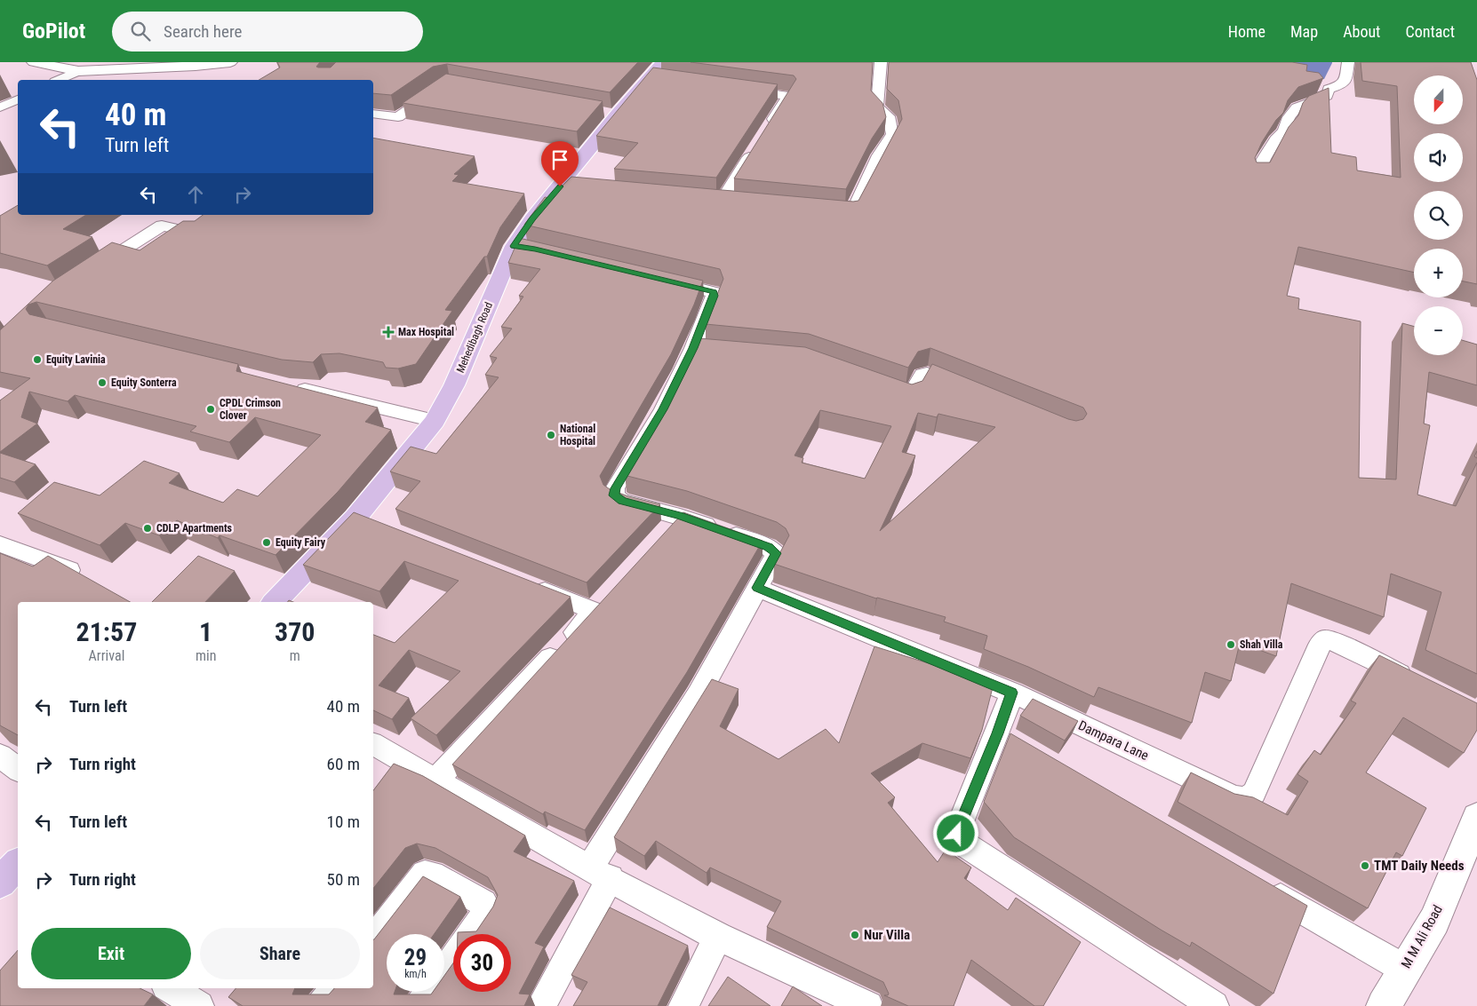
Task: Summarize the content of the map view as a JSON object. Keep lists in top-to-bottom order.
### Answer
{
  "streets": {
    "main road": ["Mehedibagh Road", "M M Ali Road"],
    "street": ["Dampara Lane"]
  },
  "places": {
    "health": ["Max Hospital"],
    "other": [
      "Equity Lavinia",
      "Equity Sonterra",
      "CPDL Crimson Clover",
      "National Hospital",
      "CDLP Apartments",
      "Equity Fairy",
      "Shah Villa",
      "TMT Daily Needs",
      "Nur Villa"
    ]
  },
  "north": "bottom",
  "page": {
    "header": "GoPilot",
    "search": "Search here",
    "nav": [
      "Home",
      "Map",
      "About",
      "Contact"
    ],
    "map_buttons": ["+", "−"],
    "turn": ["40 m", "Turn left"],
    "eta": [
      "21:57",
      "Arrival",
      "1",
      "min",
      "370",
      "m"
    ],
    "list": [
      {
        "name": "Turn left",
        "value": "40 m"
      },
      {
        "name": "Turn right",
        "value": "60 m"
      },
      {
        "name": "Turn left",
        "value": "10 m"
      },
      {
        "name": "Turn right",
        "value": "50 m"
      }
    ],
    "buttons": ["Exit", "Share"],
    "speed": "29 km/h",
    "limit": "30"
  }
}
